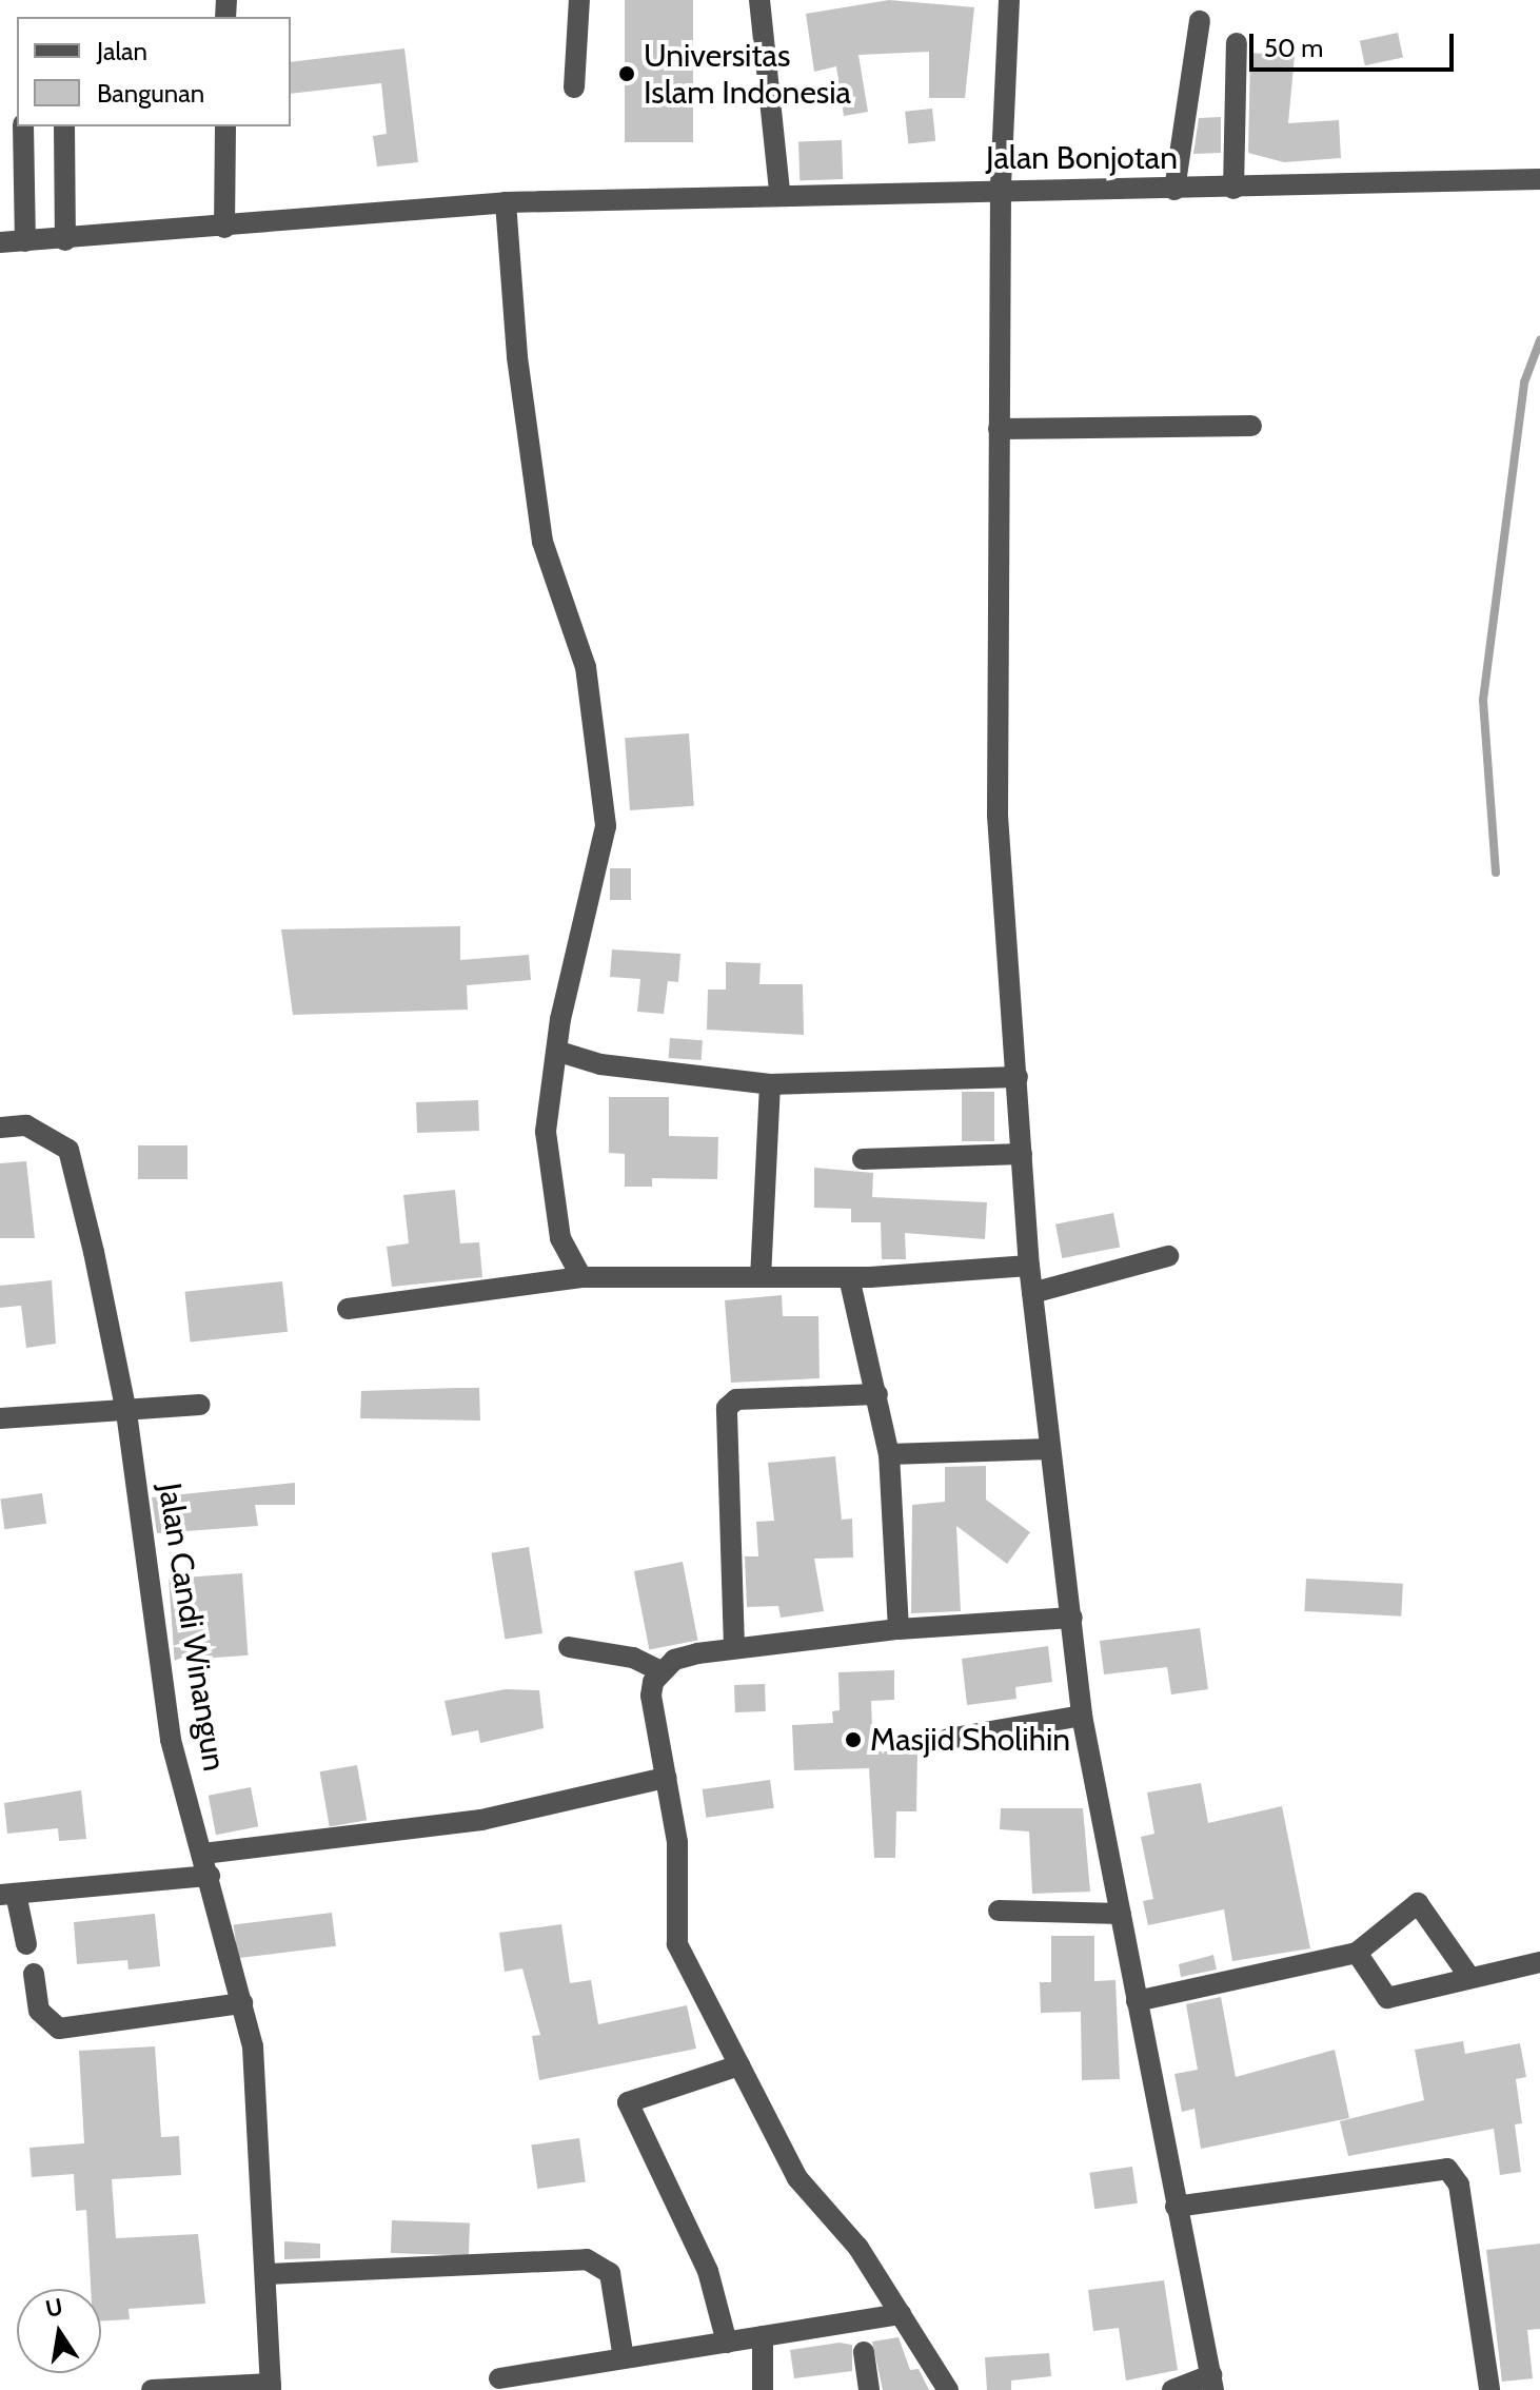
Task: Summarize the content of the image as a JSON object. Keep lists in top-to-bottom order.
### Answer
{
  "streets": {
    "street": ["Jalan Bonjotan", "Jalan Candi Winangun"]
  },
  "places": ["Universitas Islam Indonesia", "Masjid Sholihin"],
  "legend": ["Jalan", "Bangunan"],
  "scale_bar": "50 m",
  "north": "top"
}
